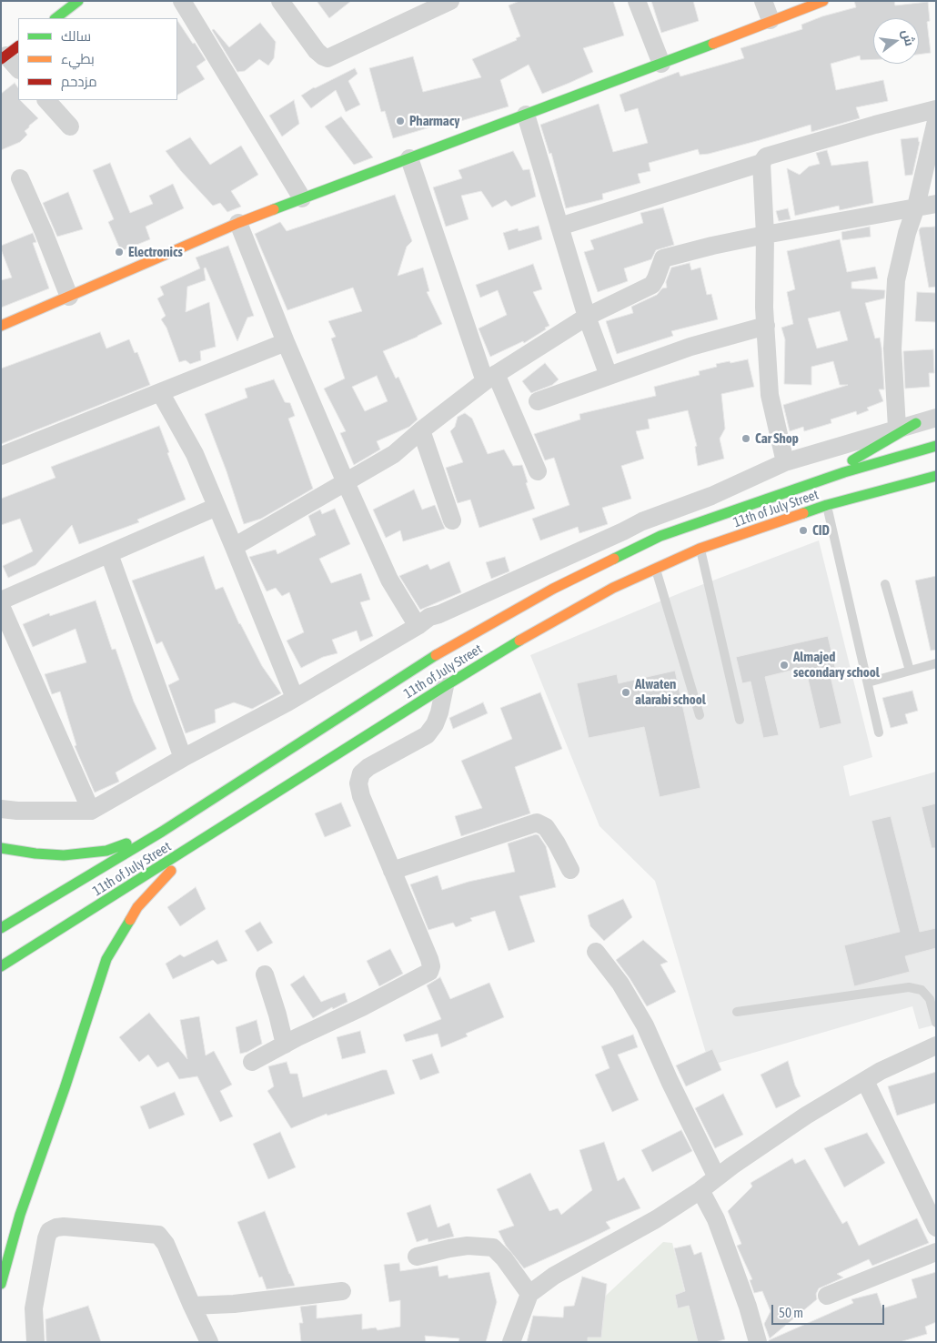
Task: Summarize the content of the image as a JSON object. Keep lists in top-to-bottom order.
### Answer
{
  "streets": {
    "main road": ["11th of July Street"]
  },
  "places": [
    "Pharmacy",
    "Electronics",
    "Car Shop",
    "CID",
    "Almajed secondary school",
    "Alwaten alarabi school"
  ],
  "legend": ["سالك", "بطيء", "مزدحم"],
  "scale_bar": "50 m",
  "north": "right"
}
